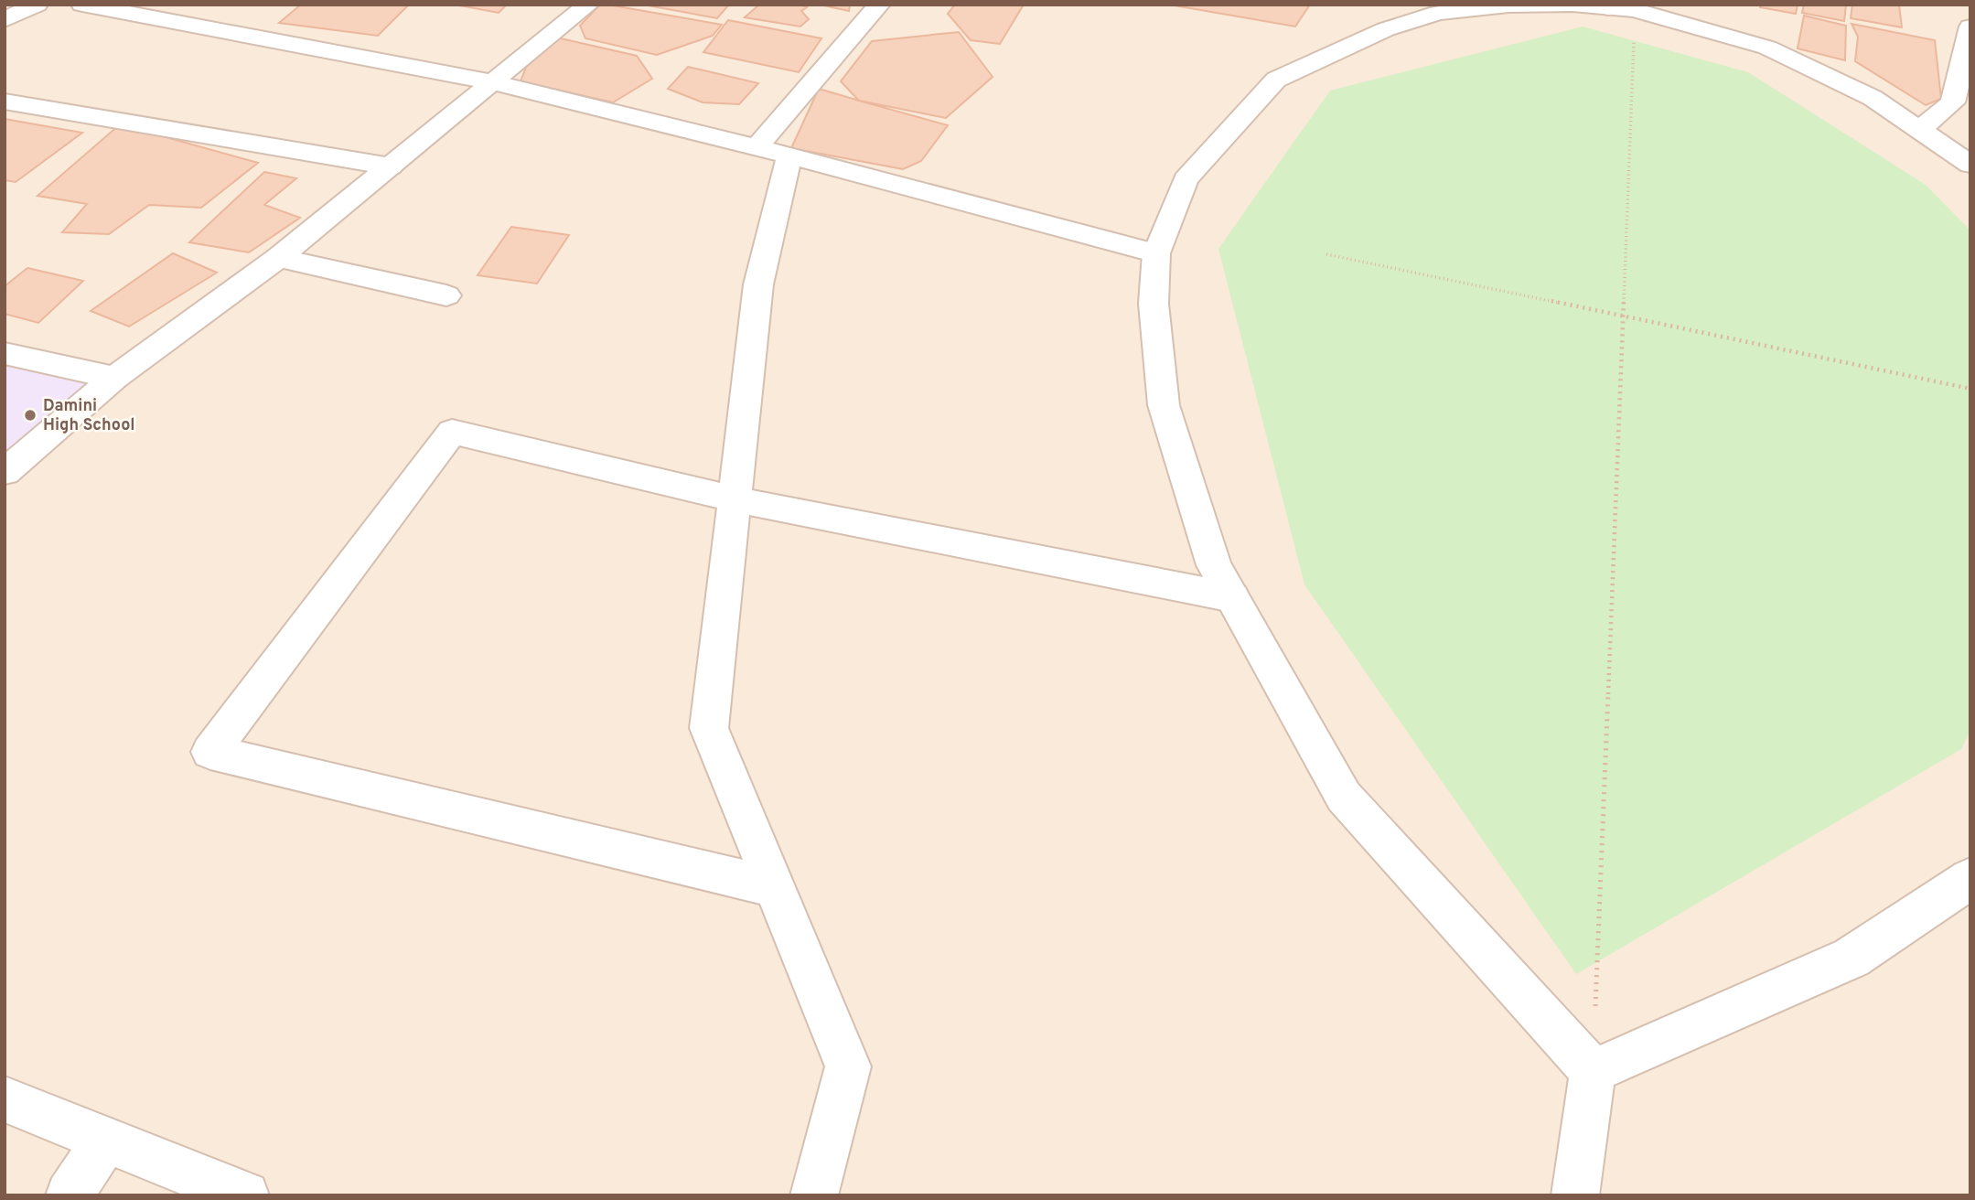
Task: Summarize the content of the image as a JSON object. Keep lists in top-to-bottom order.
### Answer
{
  "places": ["Damini High School"]
}
